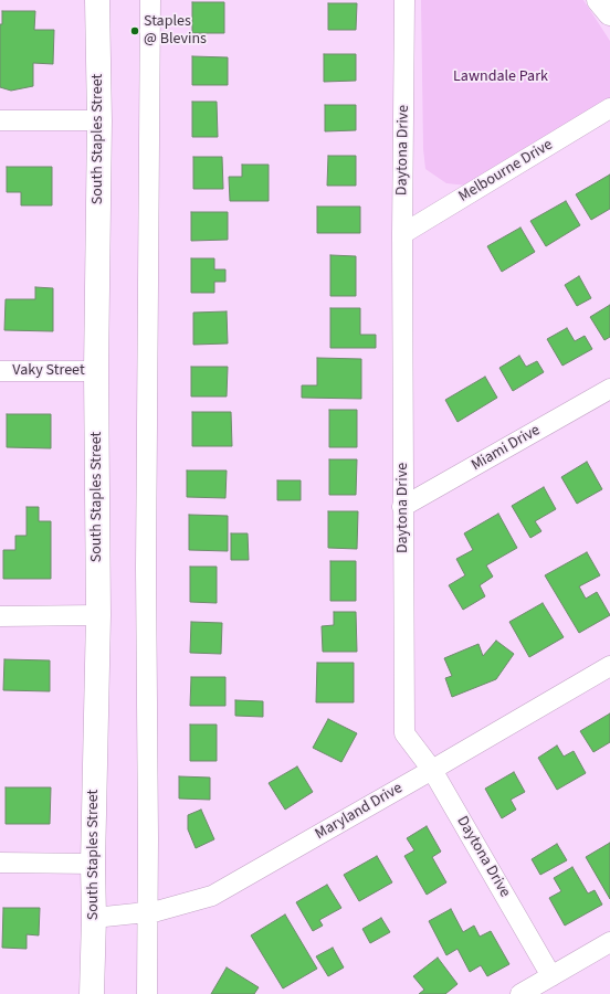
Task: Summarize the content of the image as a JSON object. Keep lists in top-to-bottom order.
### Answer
{
  "streets": {
    "main road": ["South Staples Street"],
    "street": [
      "Daytona Drive",
      "Melbourne Drive",
      "Vaky Street",
      "Miami Drive",
      "Maryland Drive"
    ]
  },
  "crossings": [
    ["South Staples Street", "Vaky Street"],
    ["South Staples Street", "Maryland Drive"],
    ["Daytona Drive", "Melbourne Drive"],
    ["Daytona Drive", "Miami Drive"],
    ["Daytona Drive", "Maryland Drive"]
  ],
  "parks": ["Lawndale Park"],
  "places": ["Staples @ Blevins"]
}
